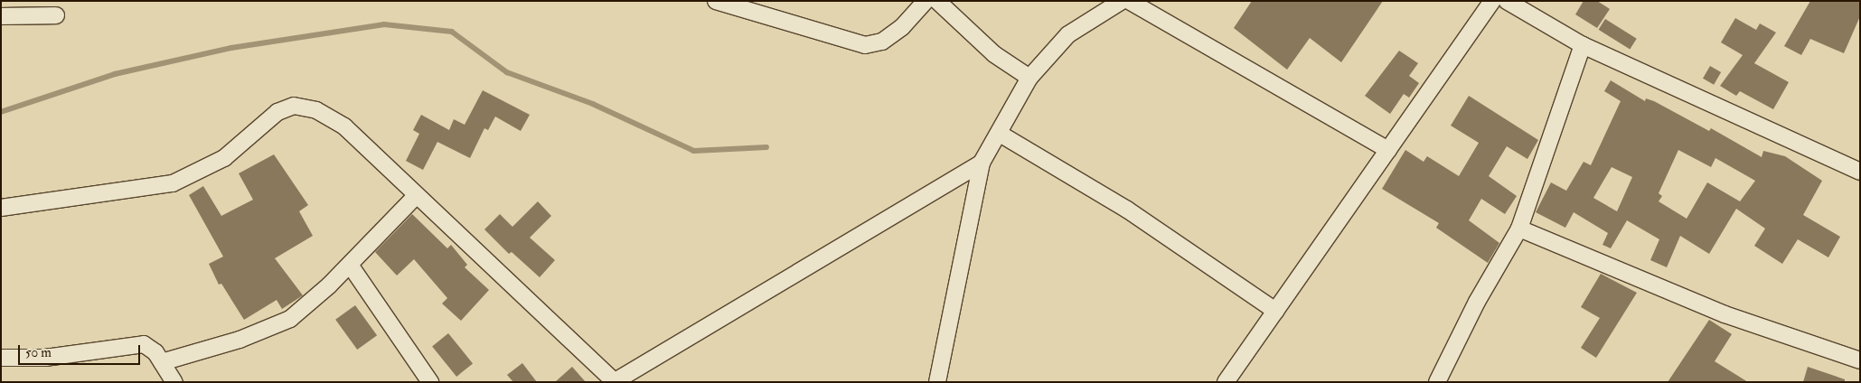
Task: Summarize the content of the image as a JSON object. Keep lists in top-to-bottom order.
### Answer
{
  "scale_bar": "50 m"
}
